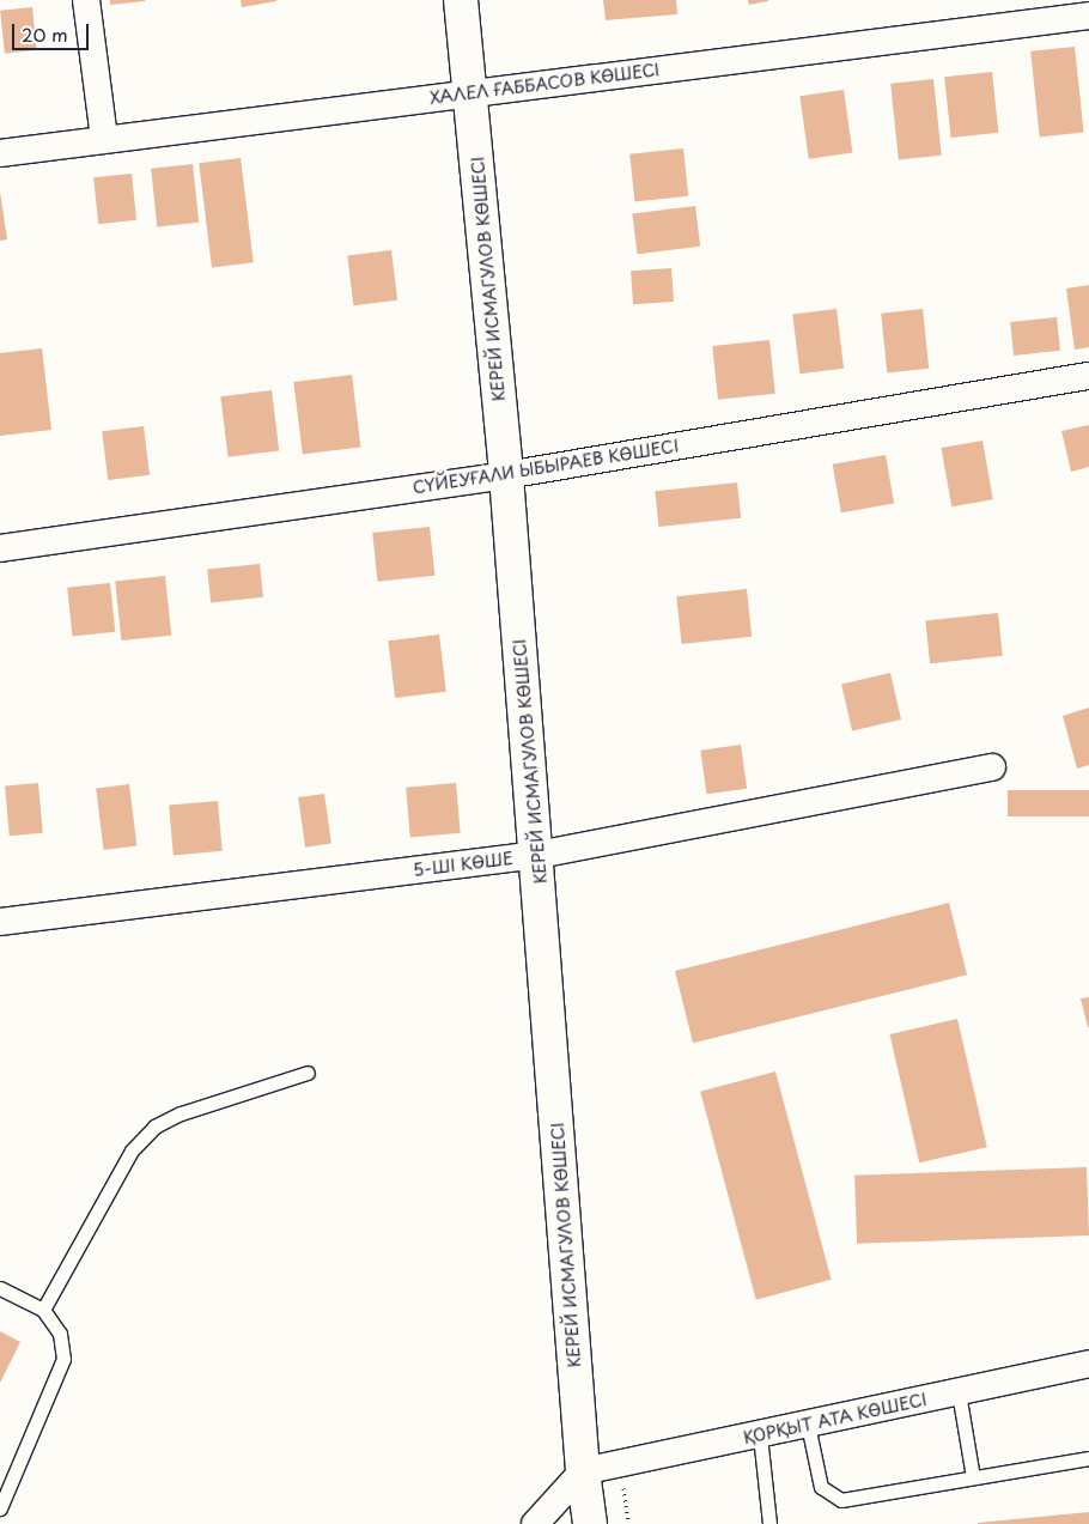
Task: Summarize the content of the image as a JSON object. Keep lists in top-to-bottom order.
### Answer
{
  "streets": {
    "street": [
      "ХАЛЕЛ ҒАББАСОВ КӨШЕСІ",
      "КЕРЕЙ ИСМАГУЛОВ КӨШЕСІ",
      "СҮЙЕУҒАЛИ ЫБЫРАЕВ КӨШЕСI",
      "5-ШI КӨШЕ",
      "ҚОРҚЫТ АТА КӨШЕСI"
    ]
  },
  "crossings": [
    ["ХАЛЕЛ ҒАББАСОВ КӨШЕСІ", "КЕРЕЙ ИСМАГУЛОВ КӨШЕСІ"],
    ["КЕРЕЙ ИСМАГУЛОВ КӨШЕСІ", "СҮЙЕУҒАЛИ ЫБЫРАЕВ КӨШЕСI"],
    ["КЕРЕЙ ИСМАГУЛОВ КӨШЕСІ", "5-ШI КӨШЕ"],
    ["КЕРЕЙ ИСМАГУЛОВ КӨШЕСІ", "ҚОРҚЫТ АТА КӨШЕСI"]
  ],
  "scale_bar": "20 m"
}
